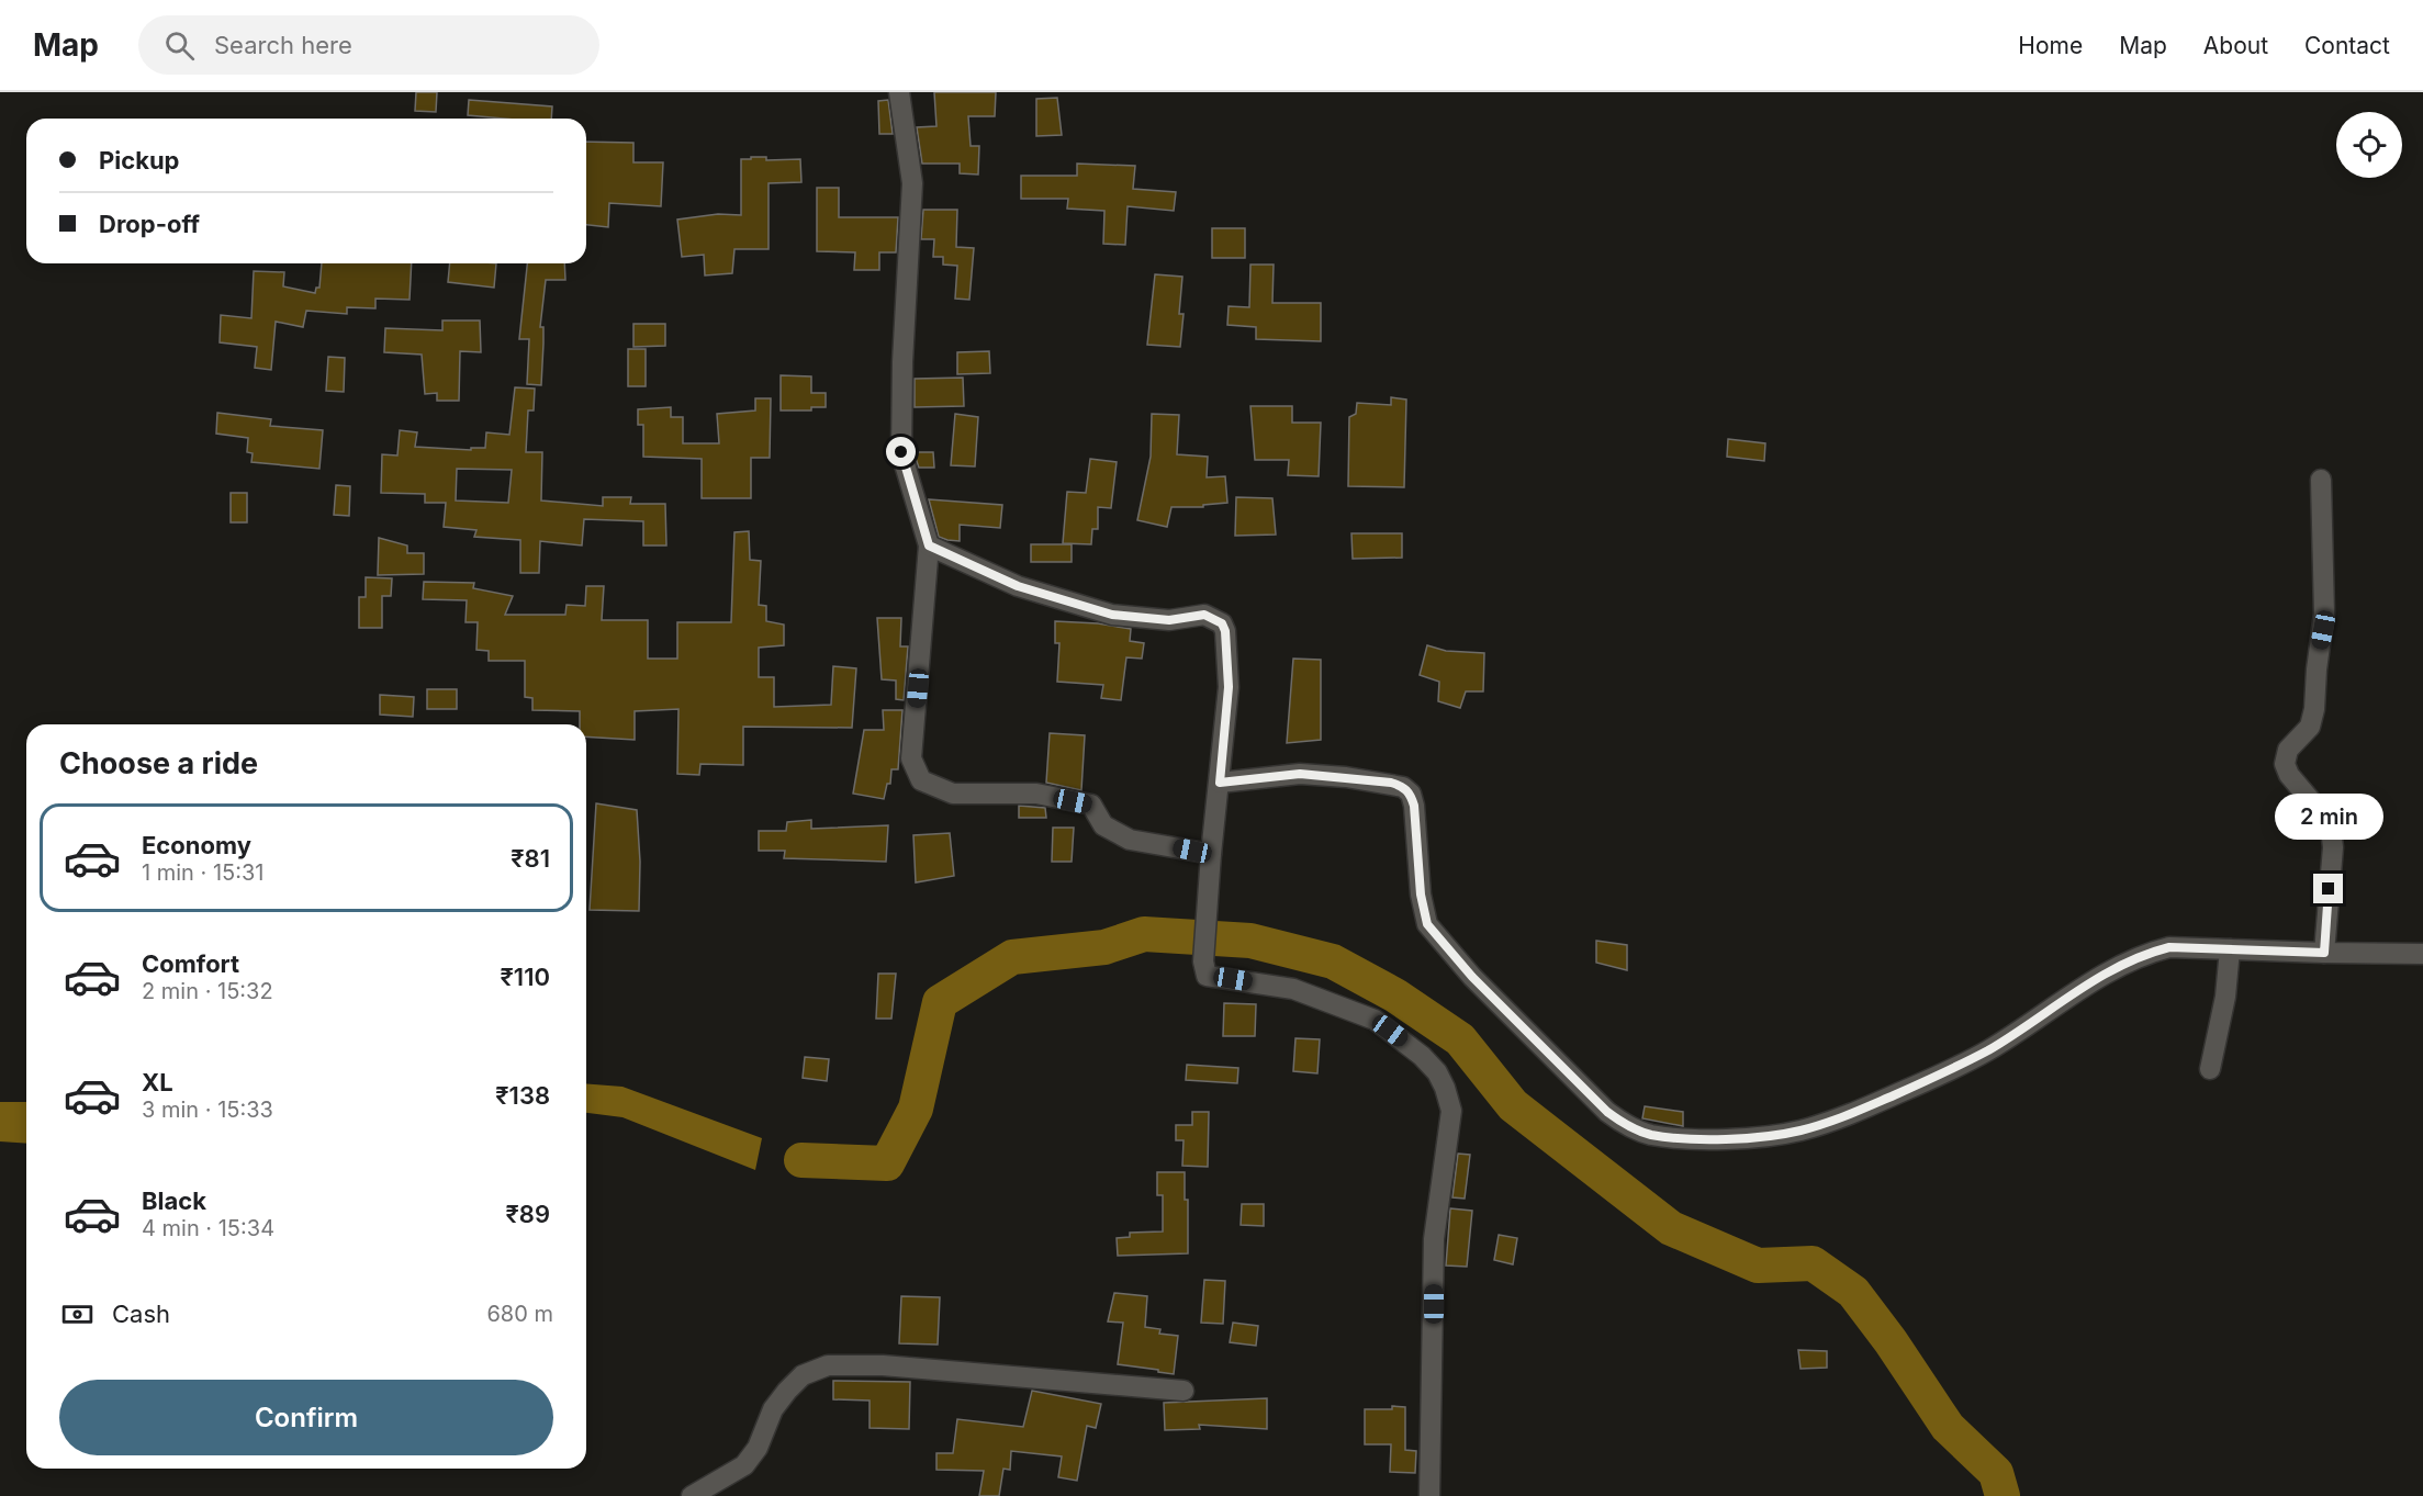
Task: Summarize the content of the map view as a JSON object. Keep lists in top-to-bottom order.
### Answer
{
  "page": {
    "header": "Map",
    "search": "Search here",
    "nav": [
      "Home",
      "Map",
      "About",
      "Contact"
    ],
    "banner": ["Pickup", "Drop-off"],
    "heading": "Choose a ride",
    "bubble": "2 min",
    "list": [
      {
        "name": "Economy",
        "note": "1 min · 15:31",
        "value": "₹81"
      },
      {
        "name": "Comfort",
        "note": "2 min · 15:32",
        "value": "₹110"
      },
      {
        "name": "XL",
        "note": "3 min · 15:33",
        "value": "₹138"
      },
      {
        "name": "Black",
        "note": "4 min · 15:34",
        "value": "₹89"
      }
    ],
    "pay": ["Cash", "680 m"],
    "buttons": "Confirm"
  }
}
